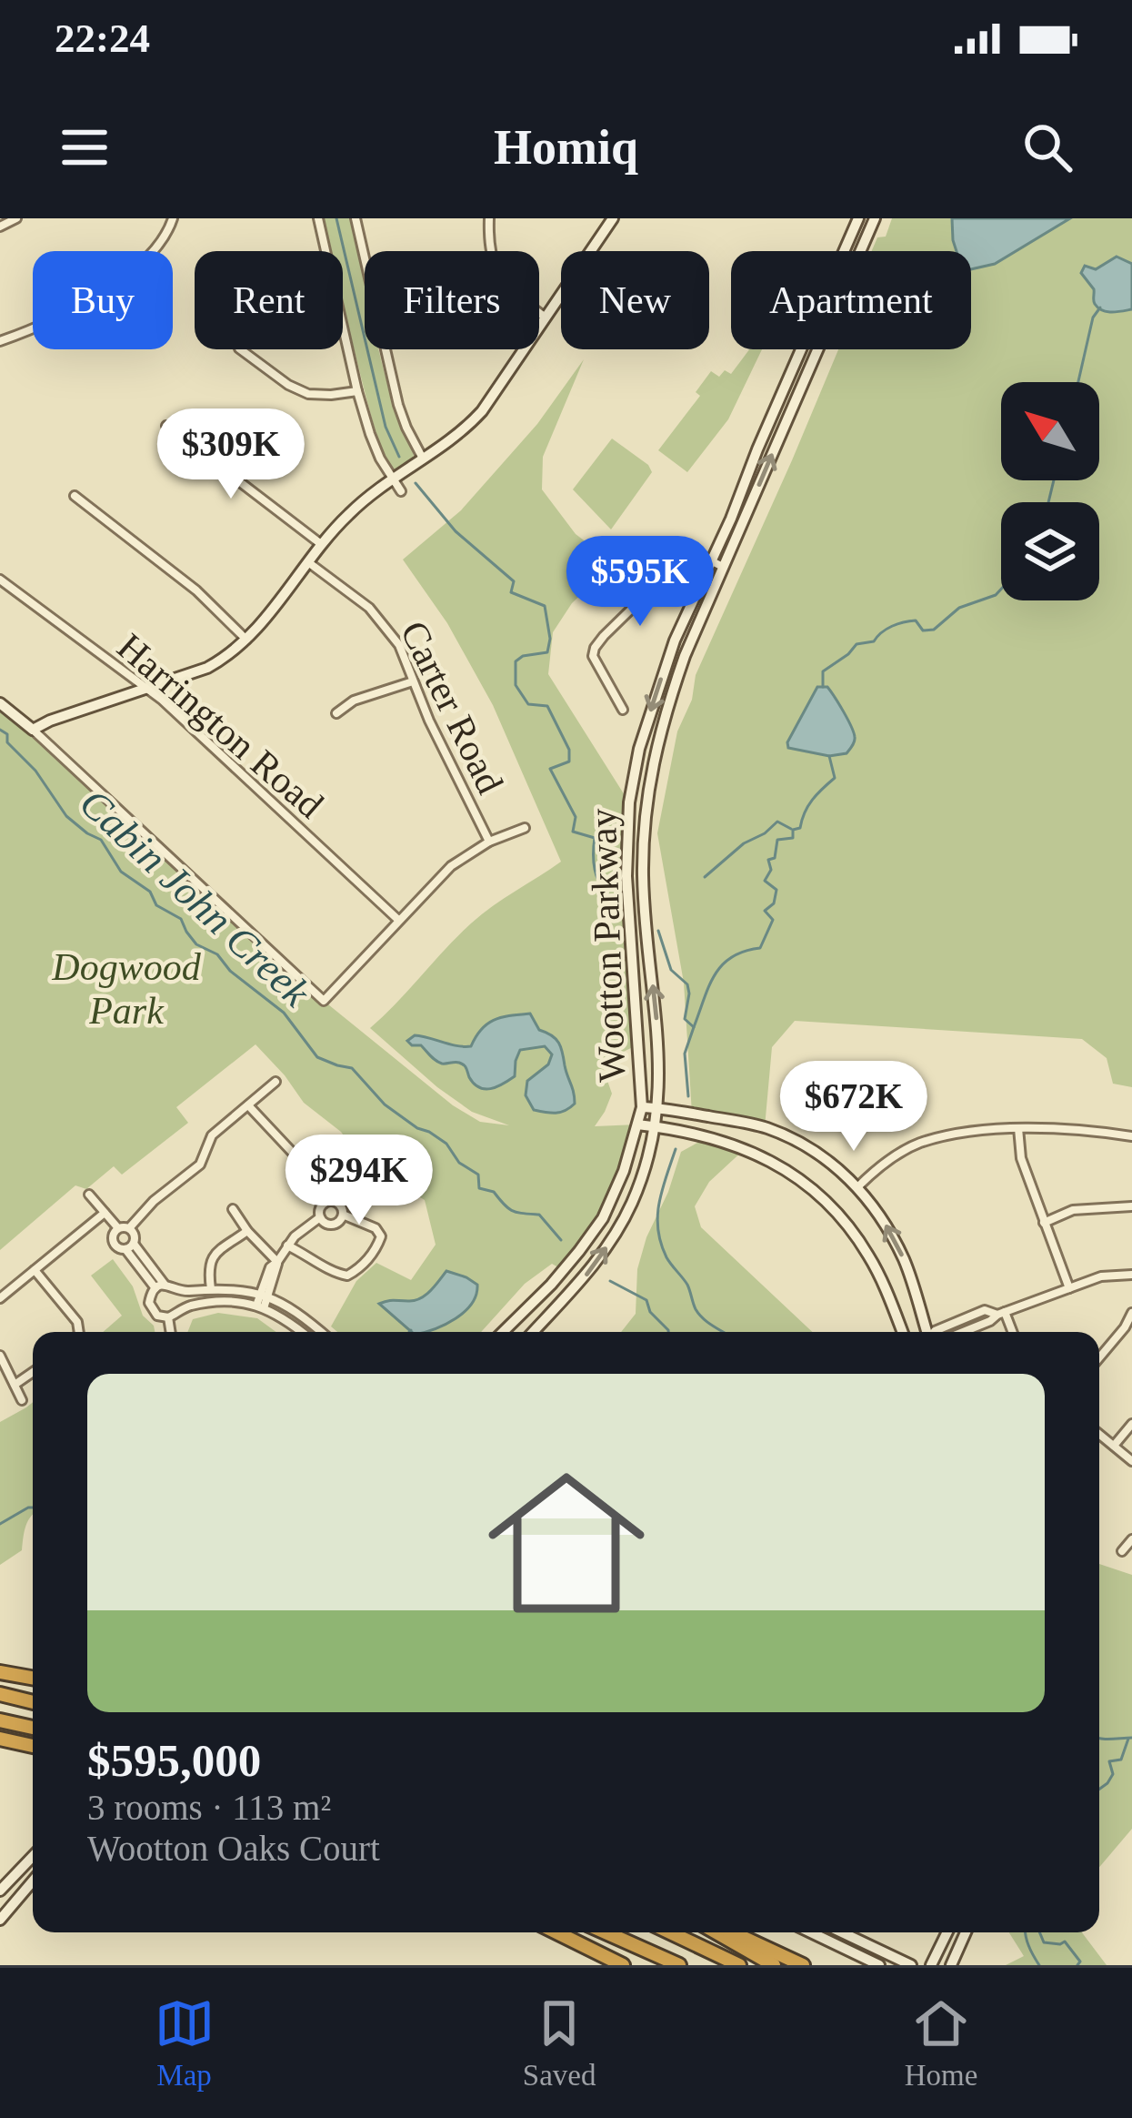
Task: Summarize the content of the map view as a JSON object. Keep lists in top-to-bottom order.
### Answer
{
  "streets": {
    "main road": ["Wootton Parkway"],
    "street": ["Carter Road", "Harrington Road"]
  },
  "water": ["Cabin John Creek"],
  "parks": ["Dogwood Park"],
  "north": "top left",
  "page": {
    "status": "22:24",
    "header": "Homiq",
    "chip": [
      "Buy",
      "Rent",
      "Filters",
      "New",
      "Apartment"
    ],
    "price": [
      "$309K",
      "$595K",
      "$672K",
      "$294K"
    ],
    "list": [
      {
        "name": "$595,000",
        "note": "3 rooms · 113 m² · Wootton Oaks Court"
      }
    ],
    "tabs": ["Map", "Saved", "Home"]
  }
}
